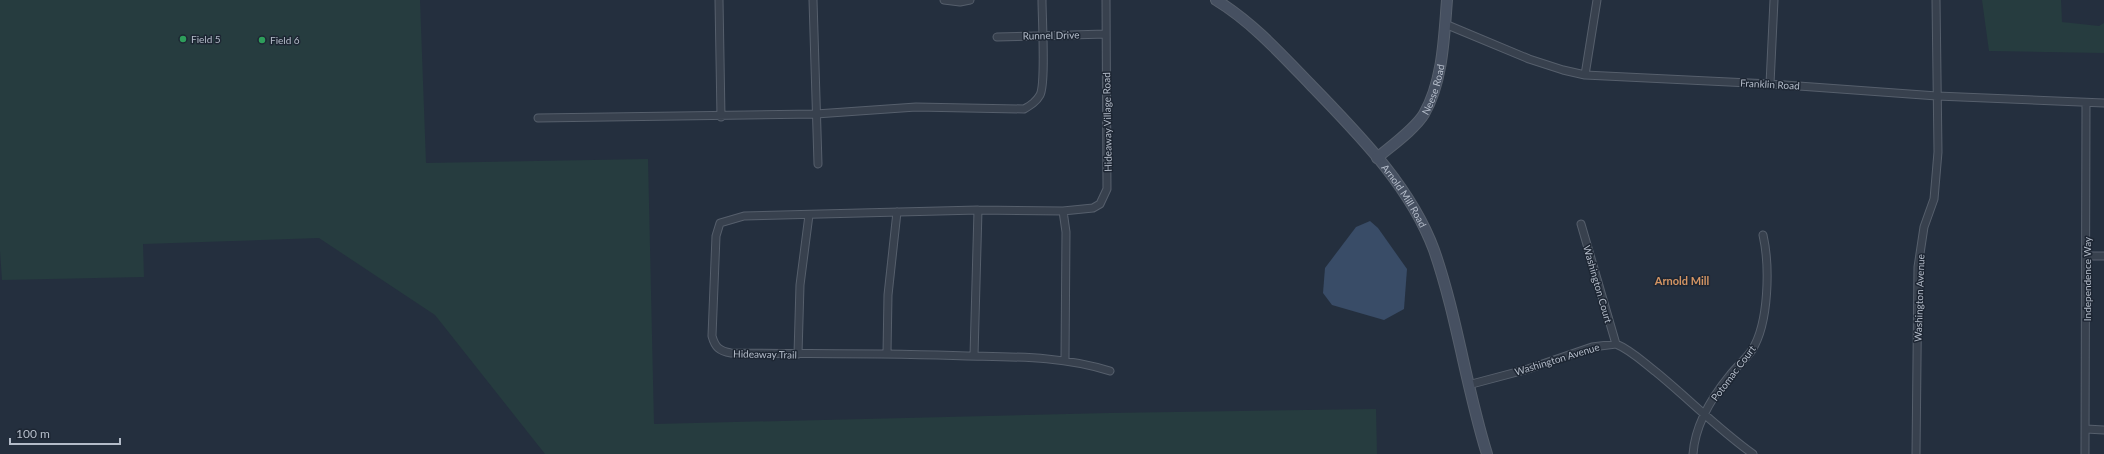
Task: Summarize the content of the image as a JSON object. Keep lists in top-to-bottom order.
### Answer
{
  "streets": {
    "main road": ["Neese Road", "Arnold Mill Road"],
    "street": [
      "Runnel Drive",
      "Franklin Road",
      "Hideaway Village Road",
      "Independence Way",
      "Washington Court",
      "Washington Avenue",
      "Hideaway Trail",
      "Potomac Court"
    ]
  },
  "crossings": [
    ["Runnel Drive", "Hideaway Village Road"],
    ["Franklin Road", "Neese Road"],
    ["Franklin Road", "Independence Way"],
    ["Franklin Road", "Washington Avenue"],
    ["Neese Road", "Arnold Mill Road"],
    ["Hideaway Village Road", "Hideaway Trail"],
    ["Arnold Mill Road", "Washington Avenue"],
    ["Washington Court", "Washington Avenue"]
  ],
  "districts": ["Arnold Mill"],
  "places": ["Field 5", "Field 6"],
  "scale_bar": "100 m"
}
